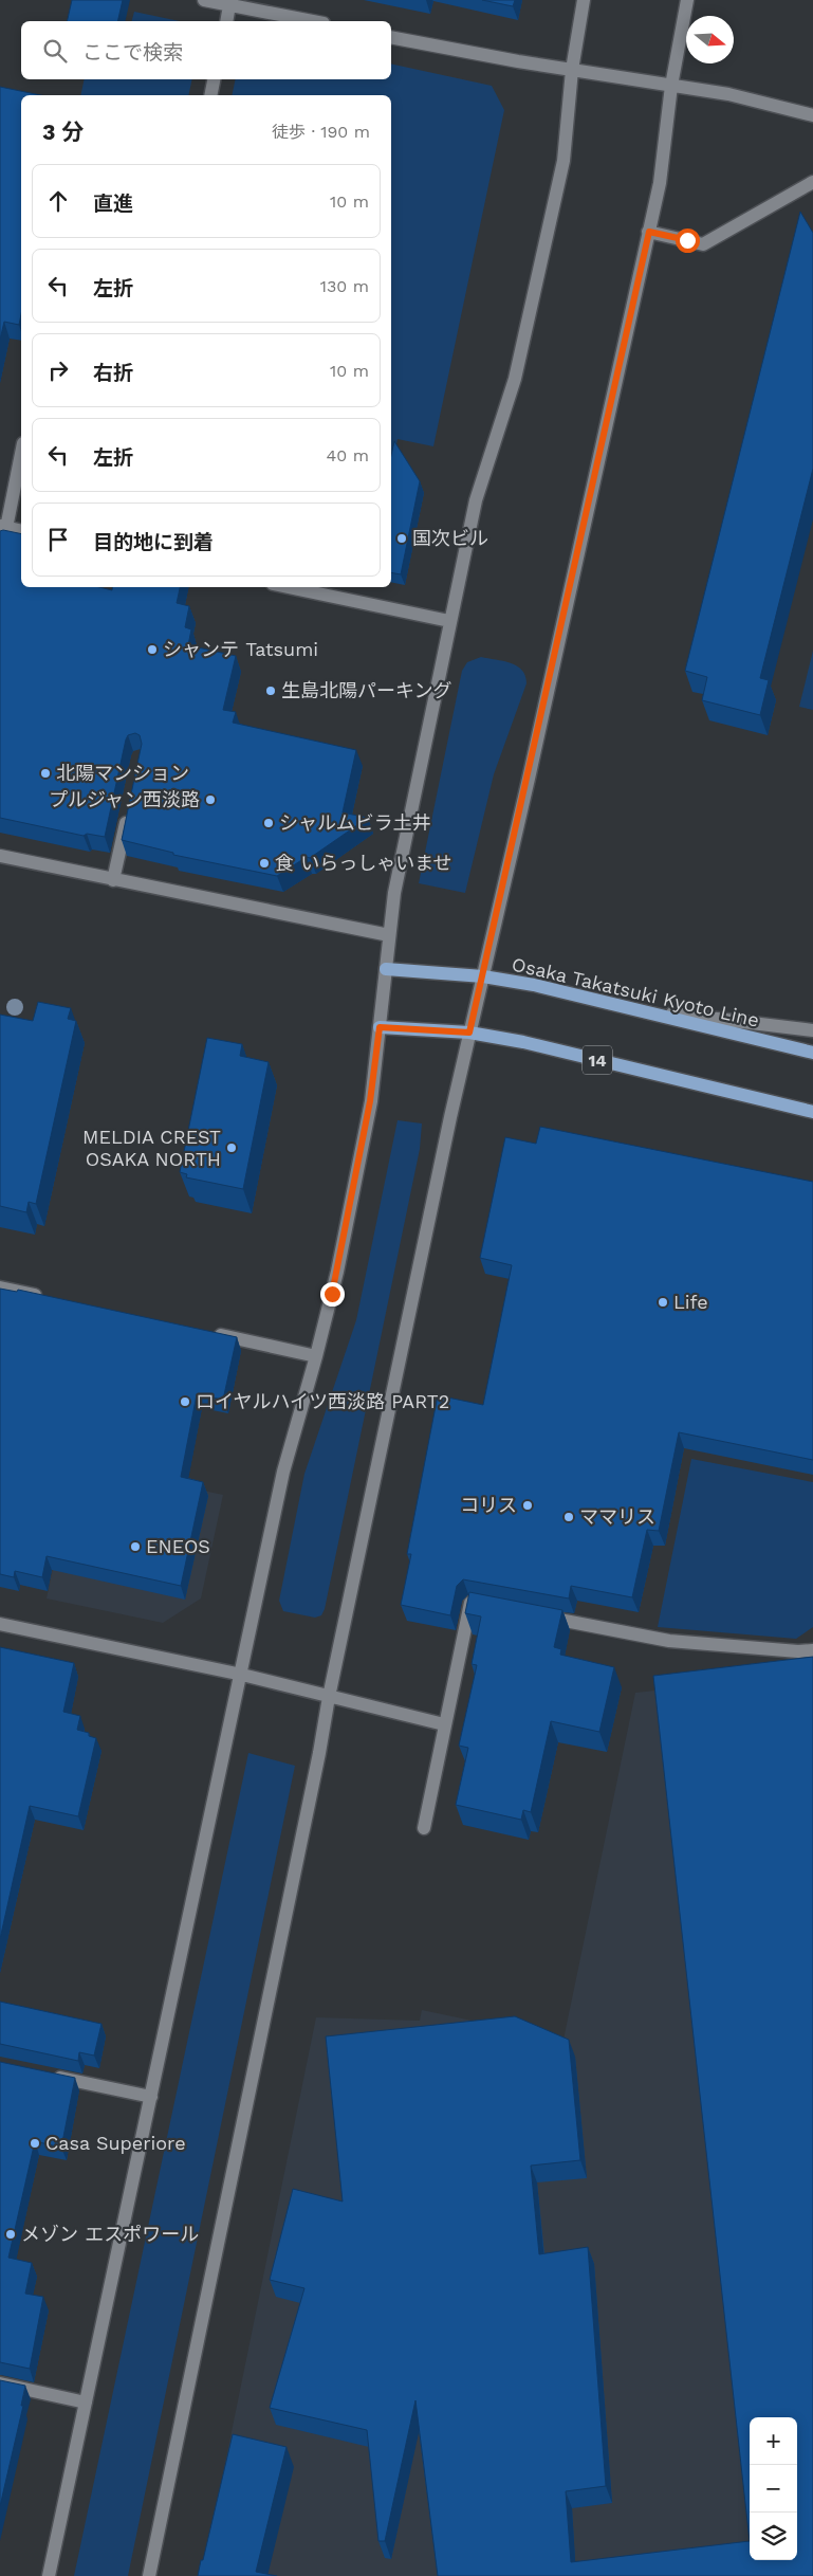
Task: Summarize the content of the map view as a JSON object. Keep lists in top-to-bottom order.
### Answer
{
  "streets": {
    "main road": ["Osaka Takatsuki Kyoto Line", "14"]
  },
  "places": [
    "国次ビル",
    "シャンテ Tatsumi",
    "生島北陽パーキング",
    "北陽マンション",
    "プルジャン西淡路",
    "シャルムビラ土井",
    "食 いらっしゃいませ",
    "MELDIA CREST OSAKA NORTH",
    "Life",
    "ロイヤルハイツ西淡路 PART2",
    "コリス",
    "ママリス",
    "ENEOS",
    "Casa Superiore",
    "メゾン エスポワール"
  ],
  "north": "right",
  "page": {
    "search": "ここで検索",
    "heading": ["3 分", "徒歩 · 190 m"],
    "list": [
      ["直進", "10 m"],
      ["左折", "130 m"],
      ["右折", "10 m"],
      ["左折", "40 m"],
      "目的地に到着"
    ],
    "map_buttons": ["+", "−"]
  }
}
